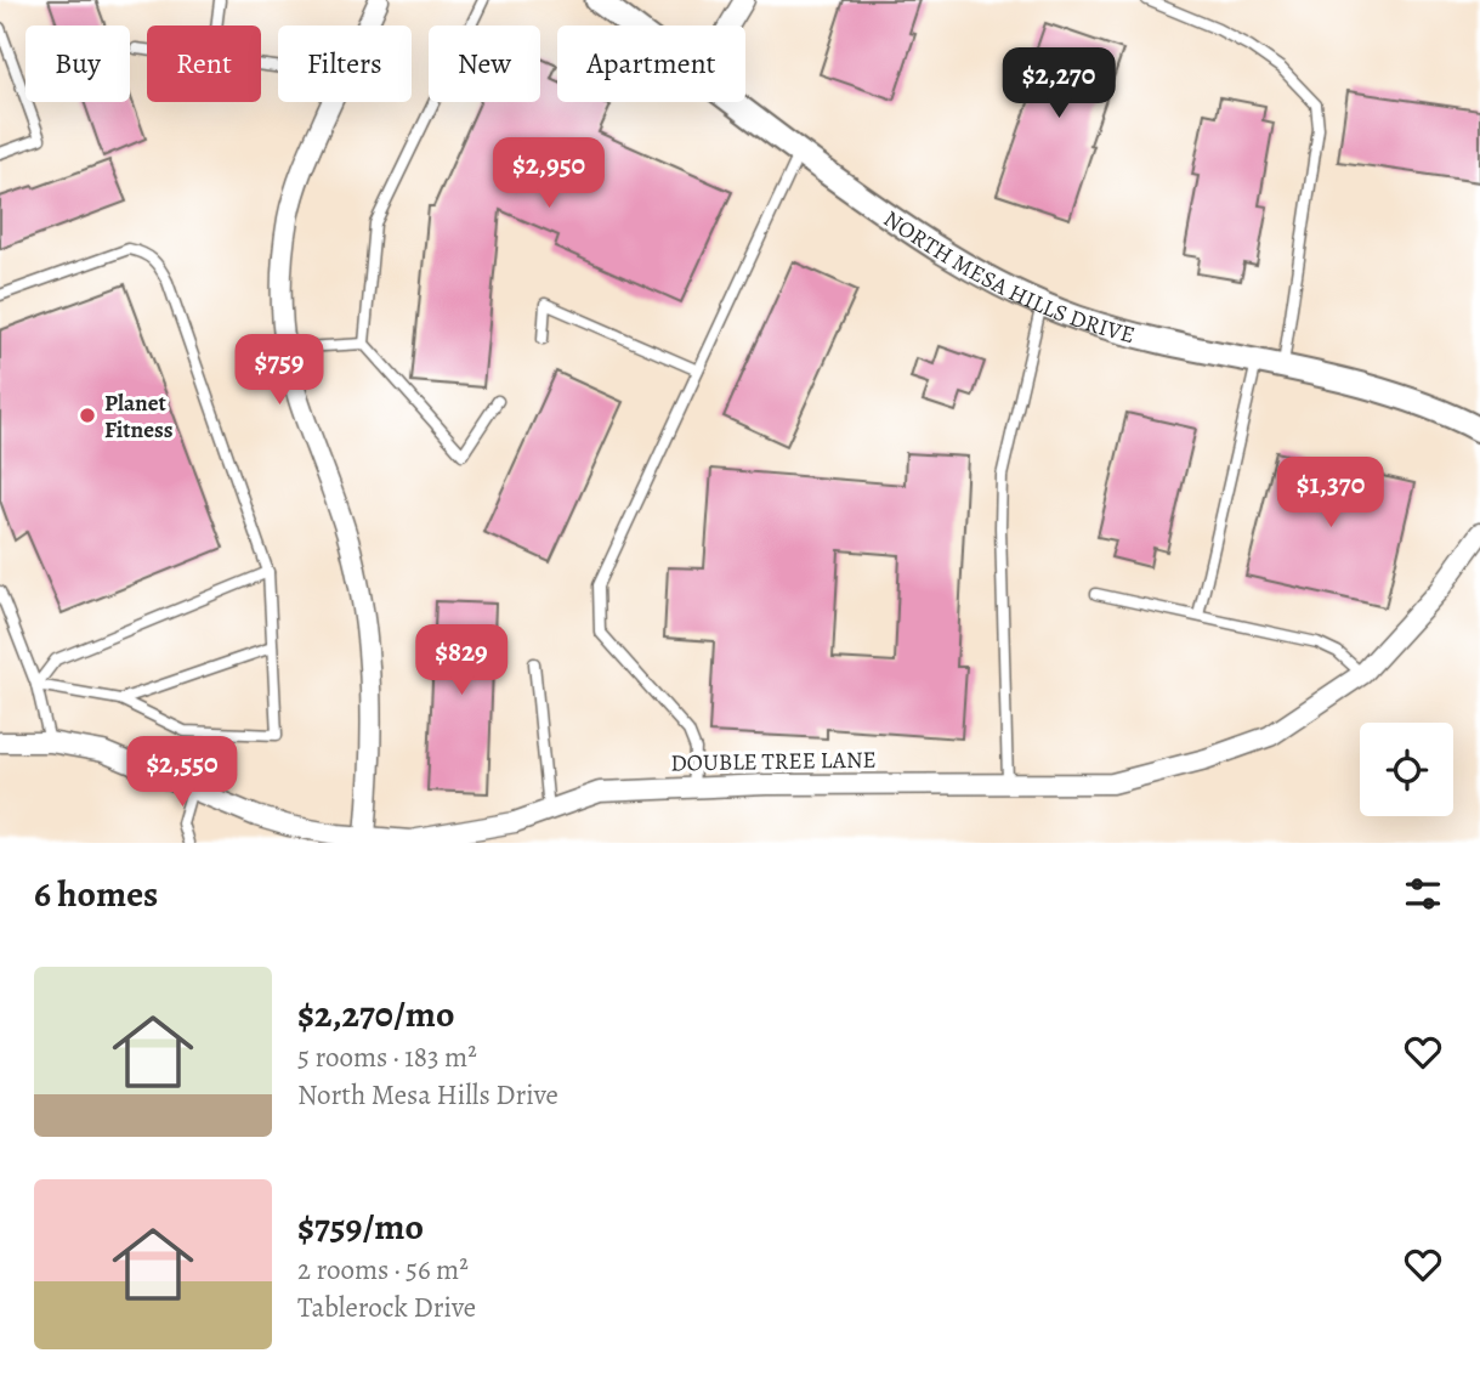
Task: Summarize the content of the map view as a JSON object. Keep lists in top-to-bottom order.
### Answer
{
  "streets": {
    "street": ["NORTH MESA HILLS DRIVE", "DOUBLE TREE LANE"]
  },
  "places": ["Planet Fitness"],
  "page": {
    "chip": [
      "Buy",
      "Rent",
      "Filters",
      "New",
      "Apartment"
    ],
    "price": [
      "$2,270",
      "$2,950",
      "$759",
      "$1,370",
      "$829",
      "$2,550"
    ],
    "heading": "6 homes",
    "list": [
      {
        "name": "$2,270/mo",
        "note": "5 rooms · 183 m² · North Mesa Hills Drive"
      },
      {
        "name": "$759/mo",
        "note": "2 rooms · 56 m² · Tablerock Drive"
      }
    ]
  }
}
